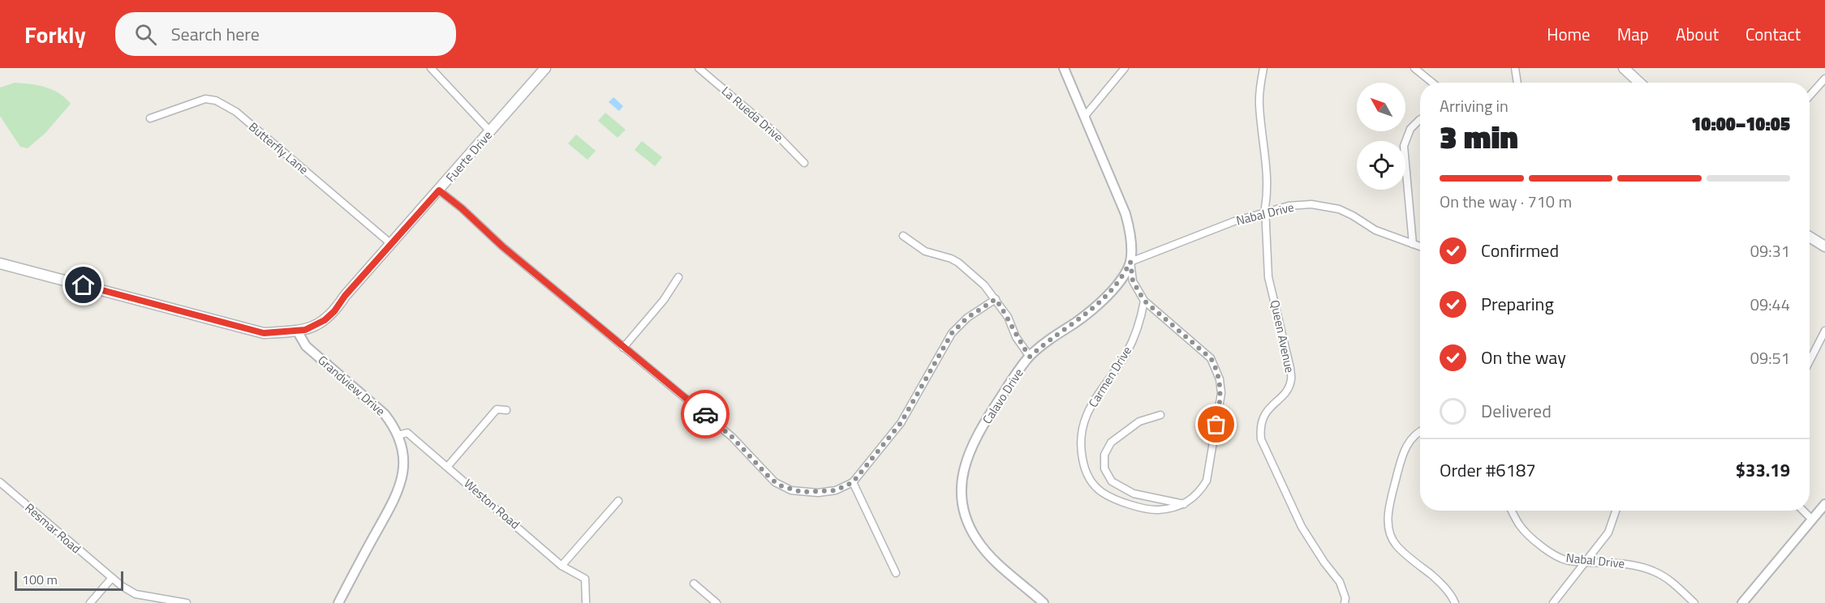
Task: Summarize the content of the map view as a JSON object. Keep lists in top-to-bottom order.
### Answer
{
  "streets": {
    "main road": ["Fuerte Drive"],
    "street": [
      "La Rueda Drive",
      "Butterfly Lane",
      "Nabal Drive",
      "Queen Avenue",
      "Carmen Drive",
      "Grandview Drive",
      "Calavo Drive",
      "Weston Road",
      "Resmar Road"
    ]
  },
  "crossings": [
    ["Butterfly Lane", "Fuerte Drive"],
    ["Fuerte Drive", "Grandview Drive"],
    ["Nabal Drive", "Queen Avenue"],
    ["Nabal Drive", "Carmen Drive"],
    ["Nabal Drive", "Calavo Drive"],
    ["Carmen Drive", "Calavo Drive"],
    ["Grandview Drive", "Weston Road"]
  ],
  "scale_bar": "100 m",
  "north": "top left",
  "page": {
    "header": "Forkly",
    "search": "Search here",
    "nav": [
      "Home",
      "Map",
      "About",
      "Contact"
    ],
    "heading": ["3 min", "Arriving in", "10:00–10:05"],
    "panel": ["Order #6187", "$33.19"],
    "bar": "On the way · 710 m",
    "list": [
      ["Confirmed", "09:31"],
      ["Preparing", "09:44"],
      ["On the way", "09:51"],
      "Delivered"
    ],
    "scale": "100 m"
  }
}
